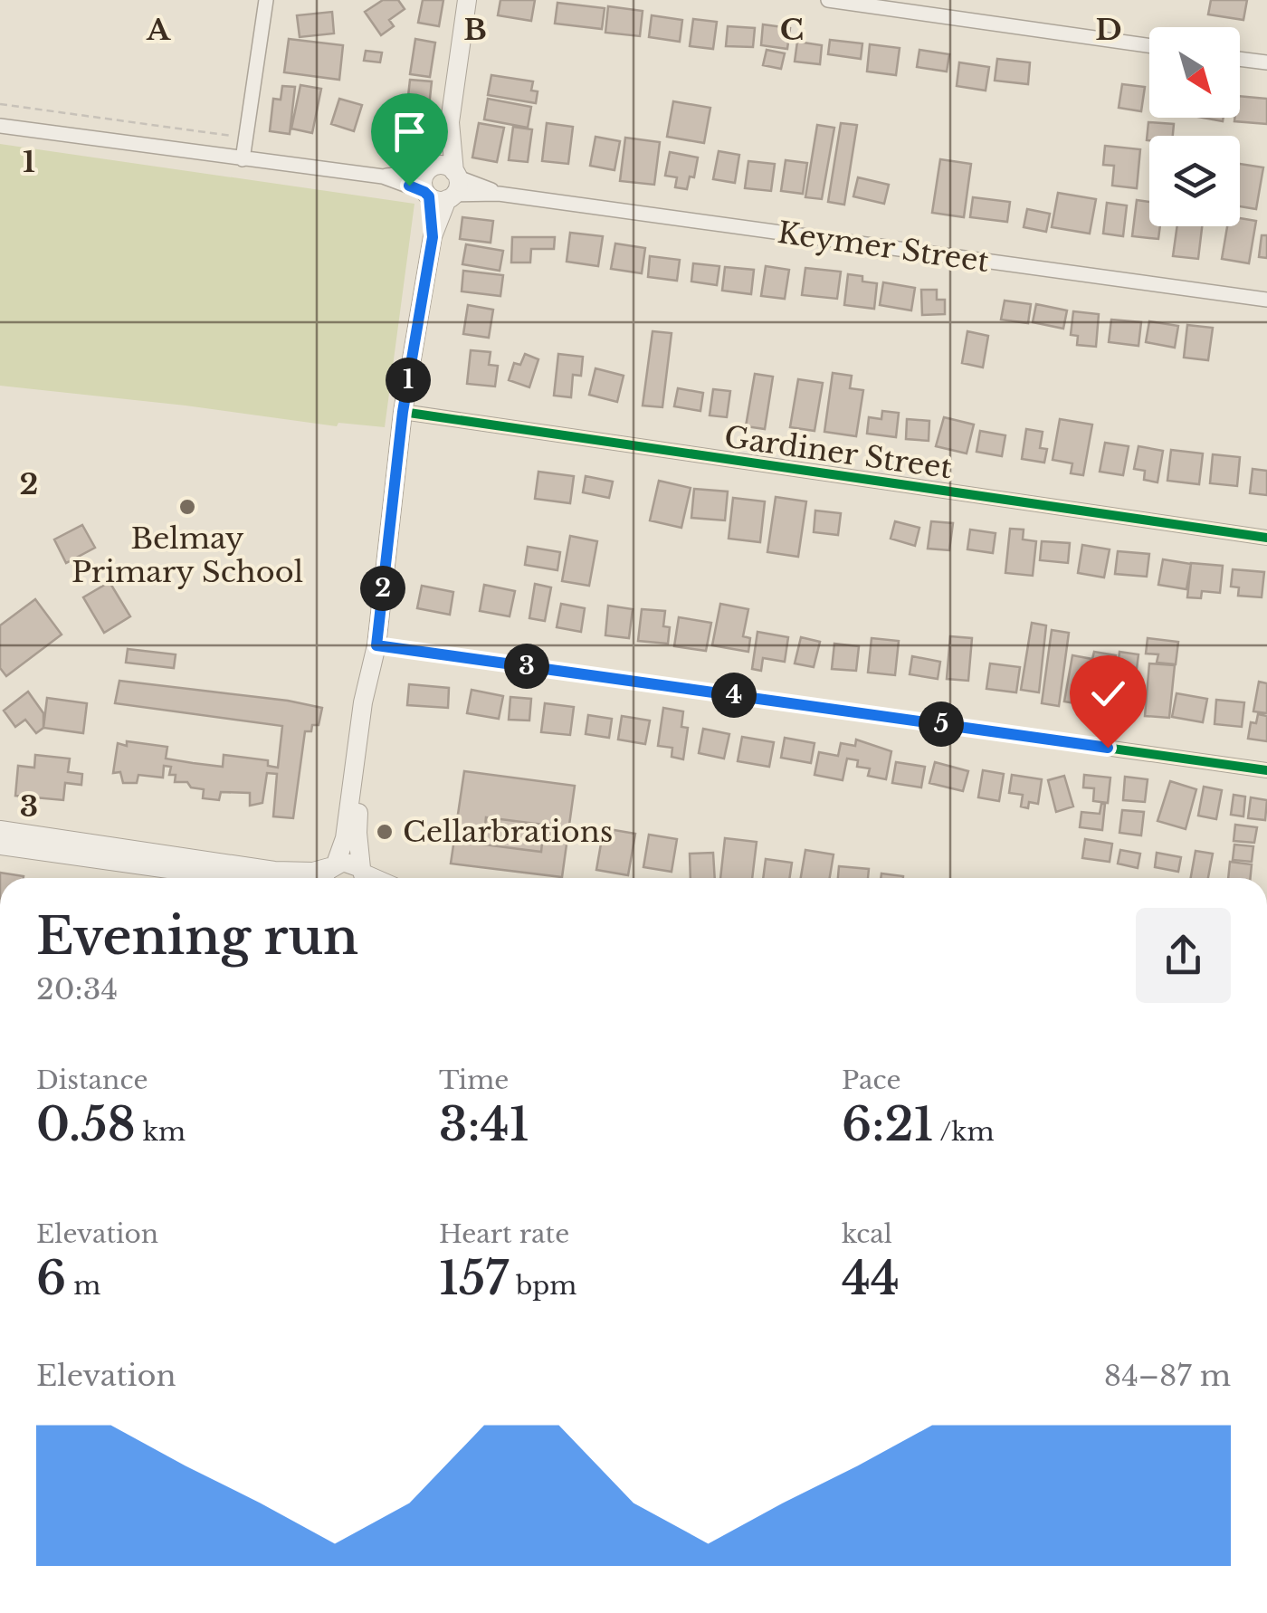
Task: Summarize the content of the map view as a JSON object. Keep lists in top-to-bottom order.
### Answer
{
  "streets": {
    "street": ["Keymer Street", "Gardiner Street"]
  },
  "places": ["Belmay Primary School", "Cellarbrations"],
  "north": "bottom right",
  "page": {
    "pins": [
      "1",
      "2",
      "3",
      "4",
      "5"
    ],
    "heading": ["Evening run", "20:34"],
    "stats": [
      ["Distance", "0.58 km"],
      ["Time", "3:41"],
      ["Pace", "6:21 /km"],
      ["Elevation", "6 m"],
      ["Heart rate", "157 bpm"],
      ["kcal", "44"]
    ],
    "chart": ["Elevation", "84–87 m"]
  },
  "grid": {
    "columns": [
      "A",
      "B",
      "C",
      "D"
    ],
    "rows": ["1", "2", "3"]
  }
}
